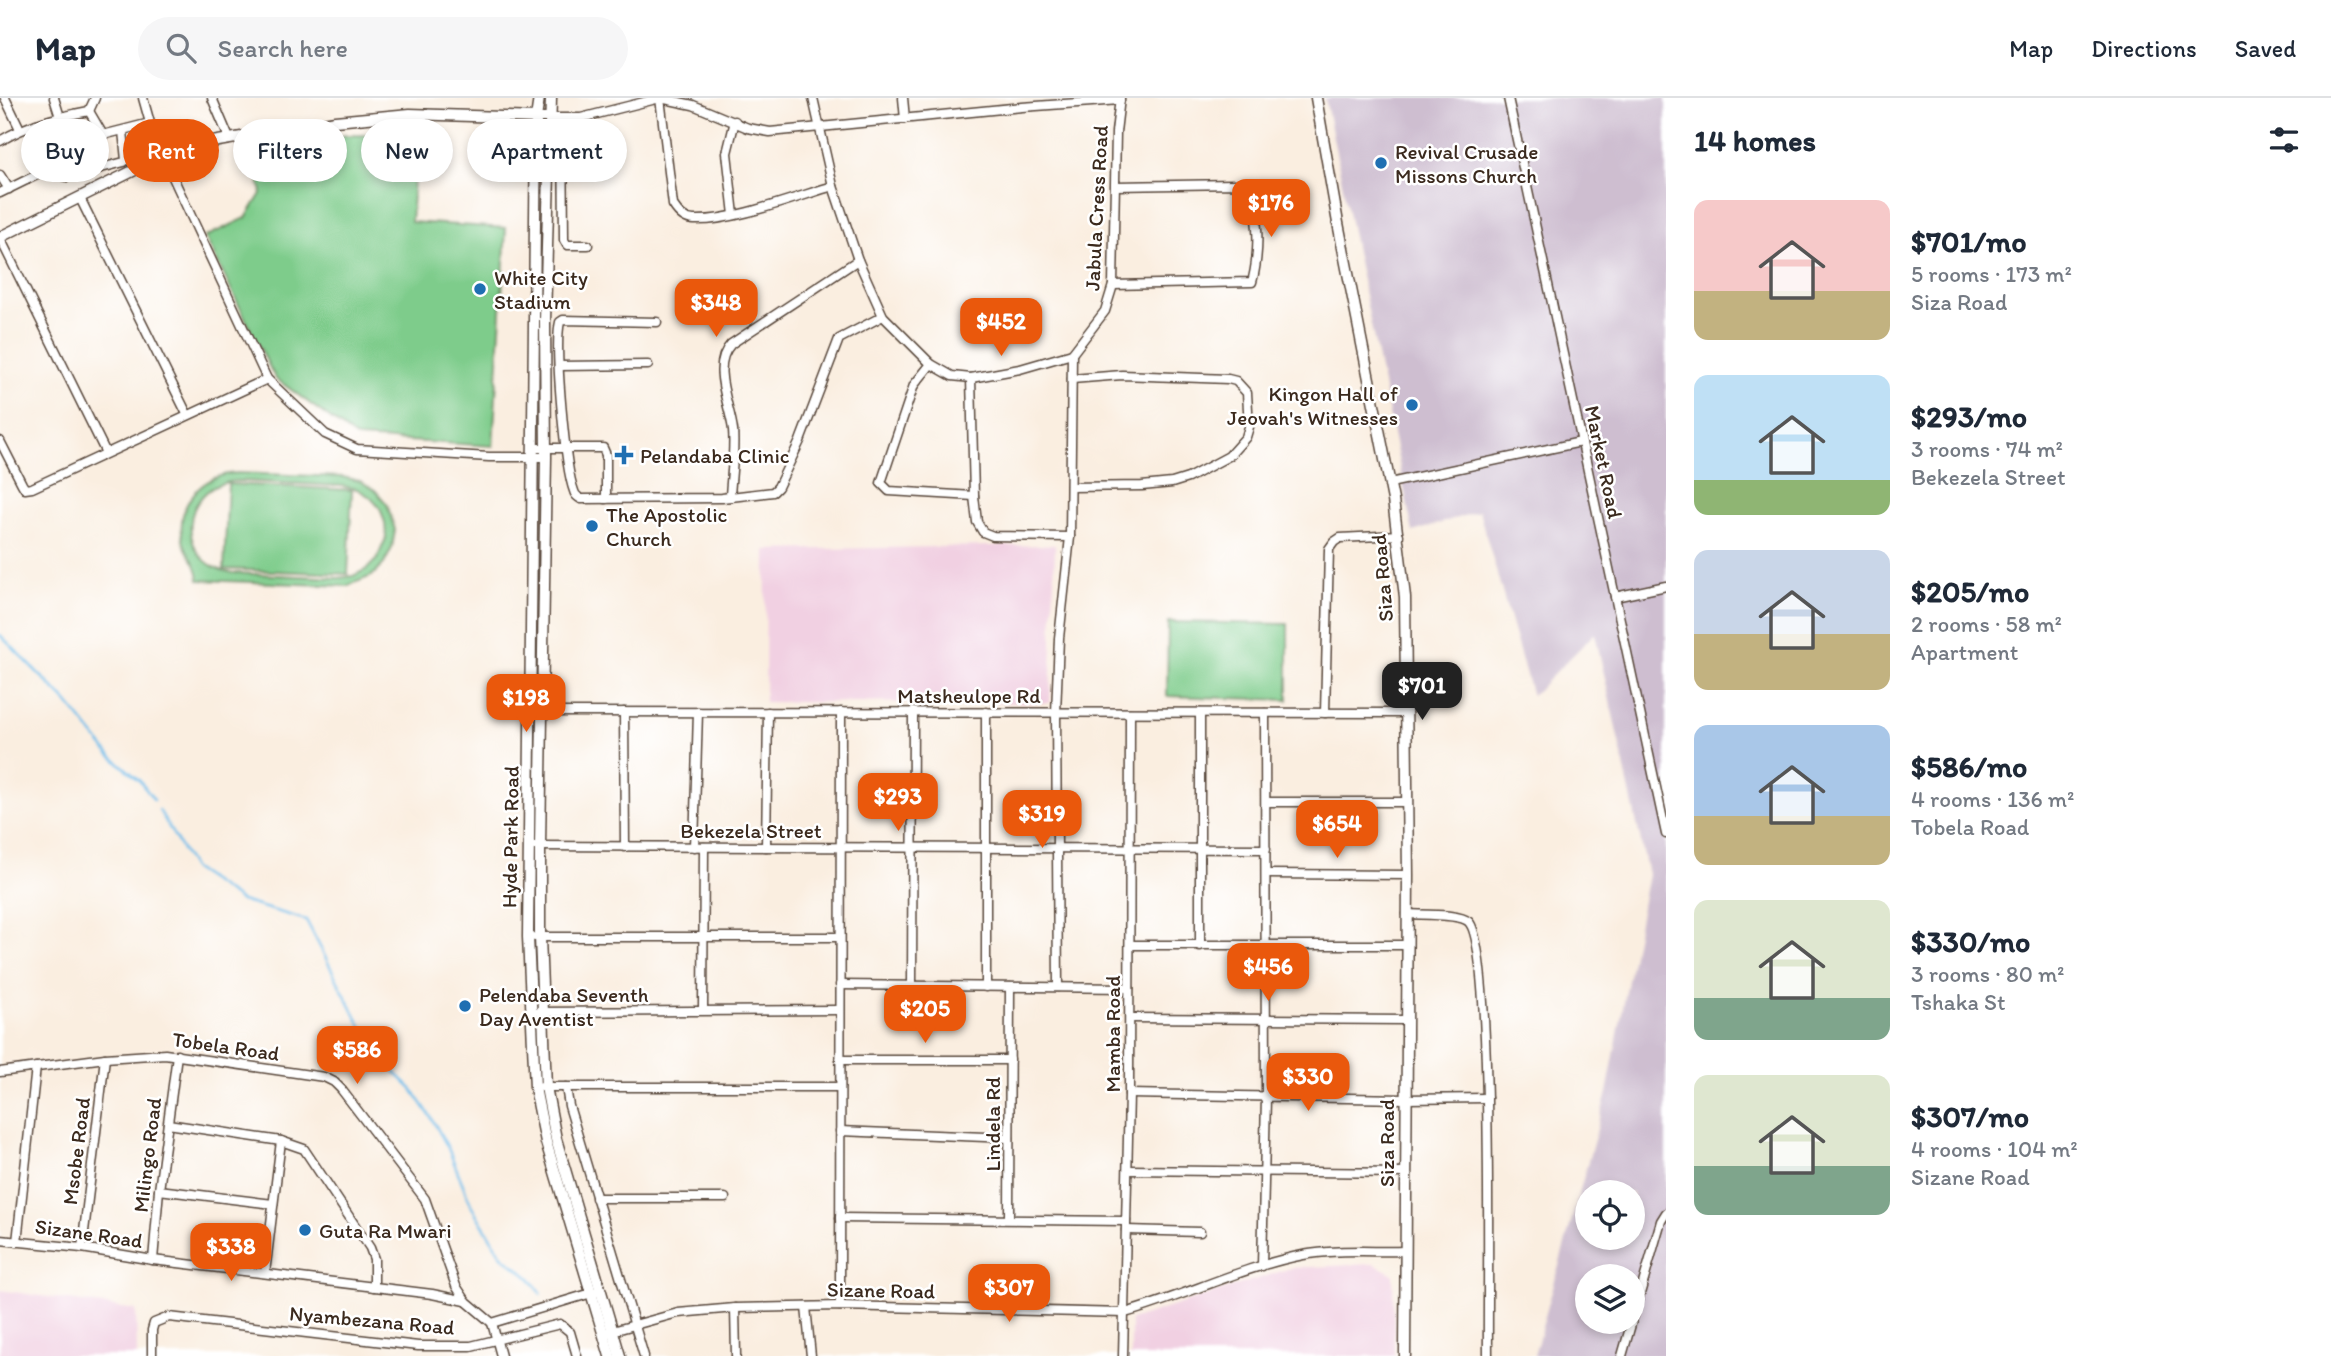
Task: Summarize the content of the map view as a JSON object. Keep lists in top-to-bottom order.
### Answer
{
  "streets": {
    "street": [
      "Jabula Cress Road",
      "Market Road",
      "Siza Road",
      "Matsheulope Rd",
      "Bekezela Street",
      "Hyde Park Road",
      "Mamba Road",
      "Tobela Road",
      "Lindela Rd",
      "Msobe Road",
      "Milingo Road",
      "Sizane Road",
      "Nyambezana Road"
    ]
  },
  "crossings": [
    ["Siza Road", "Matsheulope Rd"],
    ["Siza Road", "Sizane Road"],
    ["Matsheulope Rd", "Hyde Park Road"],
    ["Matsheulope Rd", "Mamba Road"],
    ["Bekezela Street", "Hyde Park Road"],
    ["Bekezela Street", "Mamba Road"],
    ["Hyde Park Road", "Sizane Road"],
    ["Mamba Road", "Sizane Road"],
    ["Tobela Road", "Msobe Road"],
    ["Tobela Road", "Milingo Road"],
    ["Tobela Road", "Sizane Road"],
    ["Msobe Road", "Sizane Road"],
    ["Milingo Road", "Sizane Road"]
  ],
  "places": {
    "other": [
      "Revival Crusade Missons Church",
      "White City Stadium",
      "Kingon Hall of Jeovah's Witnesses",
      "The Apostolic Church",
      "Pelendaba Seventh Day Aventist",
      "Guta Ra Mwari"
    ],
    "health": ["Pelandaba Clinic"]
  },
  "page": {
    "header": "Map",
    "search": "Search here",
    "nav": ["Map", "Directions", "Saved"],
    "heading": "14 homes",
    "chip": [
      "Buy",
      "Rent",
      "Filters",
      "New",
      "Apartment"
    ],
    "price": [
      "$176",
      "$348",
      "$452",
      "$701",
      "$198",
      "$293",
      "$319",
      "$654",
      "$456",
      "$205",
      "$586",
      "$330",
      "$338",
      "$307"
    ],
    "list": [
      {
        "name": "$701/mo",
        "note": "5 rooms · 173 m² · Siza Road"
      },
      {
        "name": "$293/mo",
        "note": "3 rooms · 74 m² · Bekezela Street"
      },
      {
        "name": "$205/mo",
        "note": "2 rooms · 58 m² · Apartment"
      },
      {
        "name": "$586/mo",
        "note": "4 rooms · 136 m² · Tobela Road"
      },
      {
        "name": "$330/mo",
        "note": "3 rooms · 80 m² · Tshaka St"
      },
      {
        "name": "$307/mo",
        "note": "4 rooms · 104 m² · Sizane Road"
      }
    ]
  }
}
